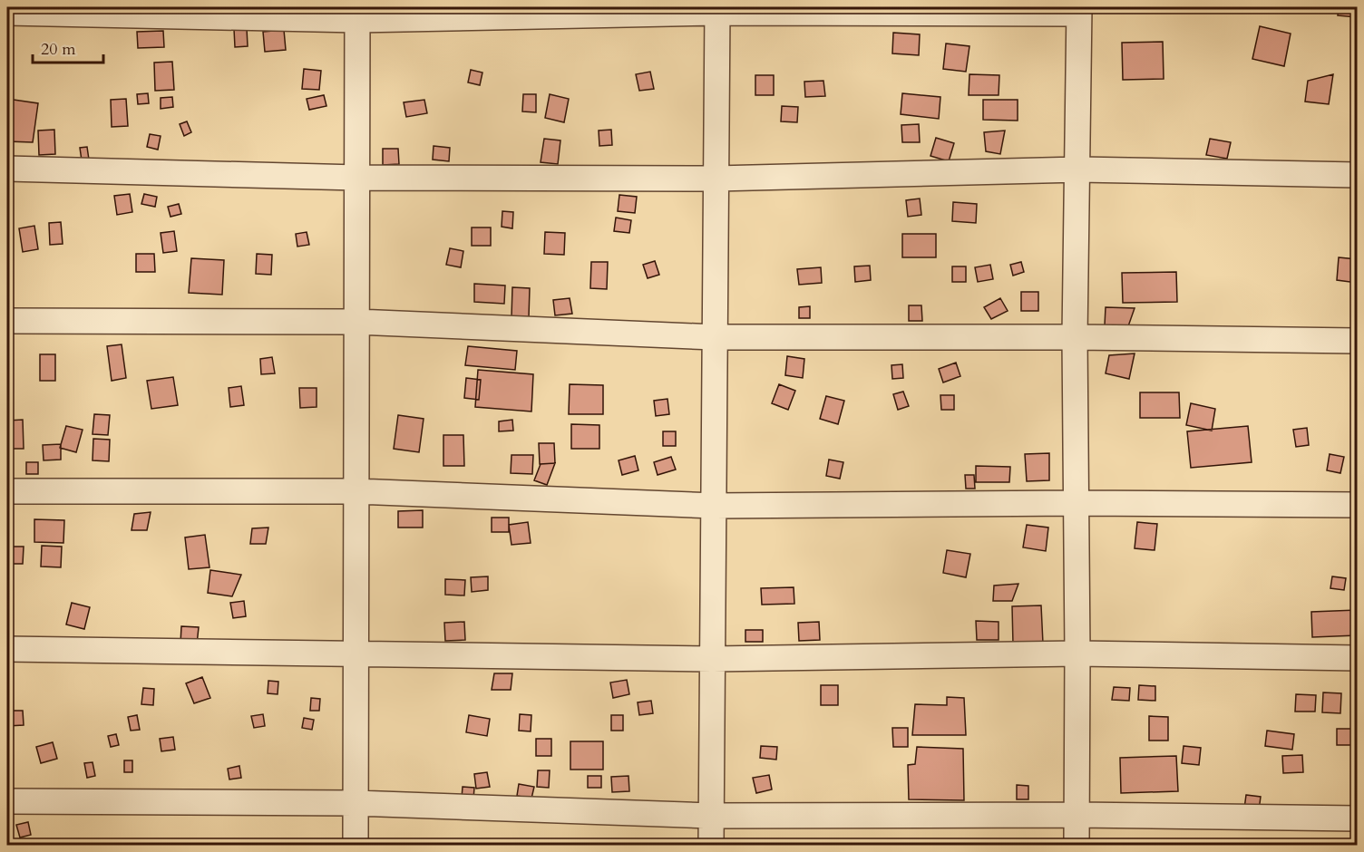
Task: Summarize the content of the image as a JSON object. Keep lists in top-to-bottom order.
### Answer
{
  "scale_bar": "20 m"
}
